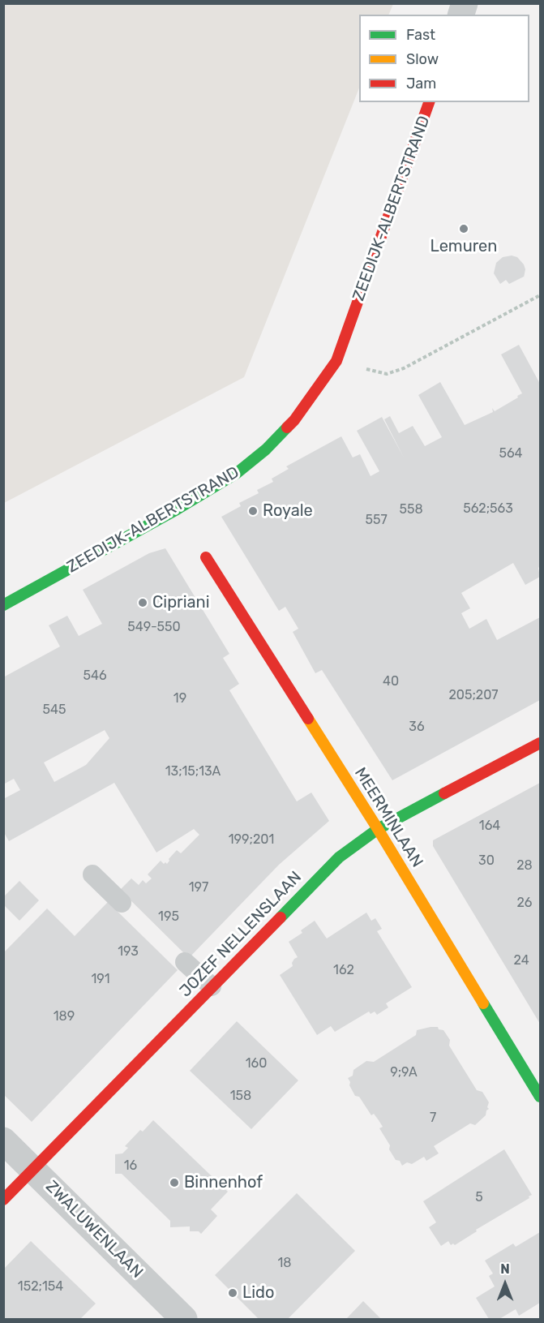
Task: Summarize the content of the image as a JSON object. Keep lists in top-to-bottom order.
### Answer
{
  "streets": {
    "street": [
      "ZEEDIJK-ALBERTSTRAND",
      "MEERMINLAAN",
      "JOZEF NELLENSLAAN",
      "ZWALUWENLAAN"
    ]
  },
  "crossings": [
    ["MEERMINLAAN", "JOZEF NELLENSLAAN"],
    ["JOZEF NELLENSLAAN", "ZWALUWENLAAN"]
  ],
  "places": [
    "Lemuren",
    "Royale",
    "Cipriani",
    "Binnenhof",
    "Lido"
  ],
  "house_numbers": [
    "564",
    "562;563",
    "558",
    "557",
    "549-550",
    "546",
    "40",
    "205;207",
    "19",
    "545",
    "36",
    "13;15;13A",
    "164",
    "199;201",
    "30",
    "28",
    "197",
    "26",
    "195",
    "193",
    "24",
    "162",
    "191",
    "189",
    "160",
    "9;9A",
    "158",
    "7",
    "16",
    "5",
    "18",
    "152;154"
  ],
  "legend": ["Fast", "Slow", "Jam"],
  "north": "top"
}
